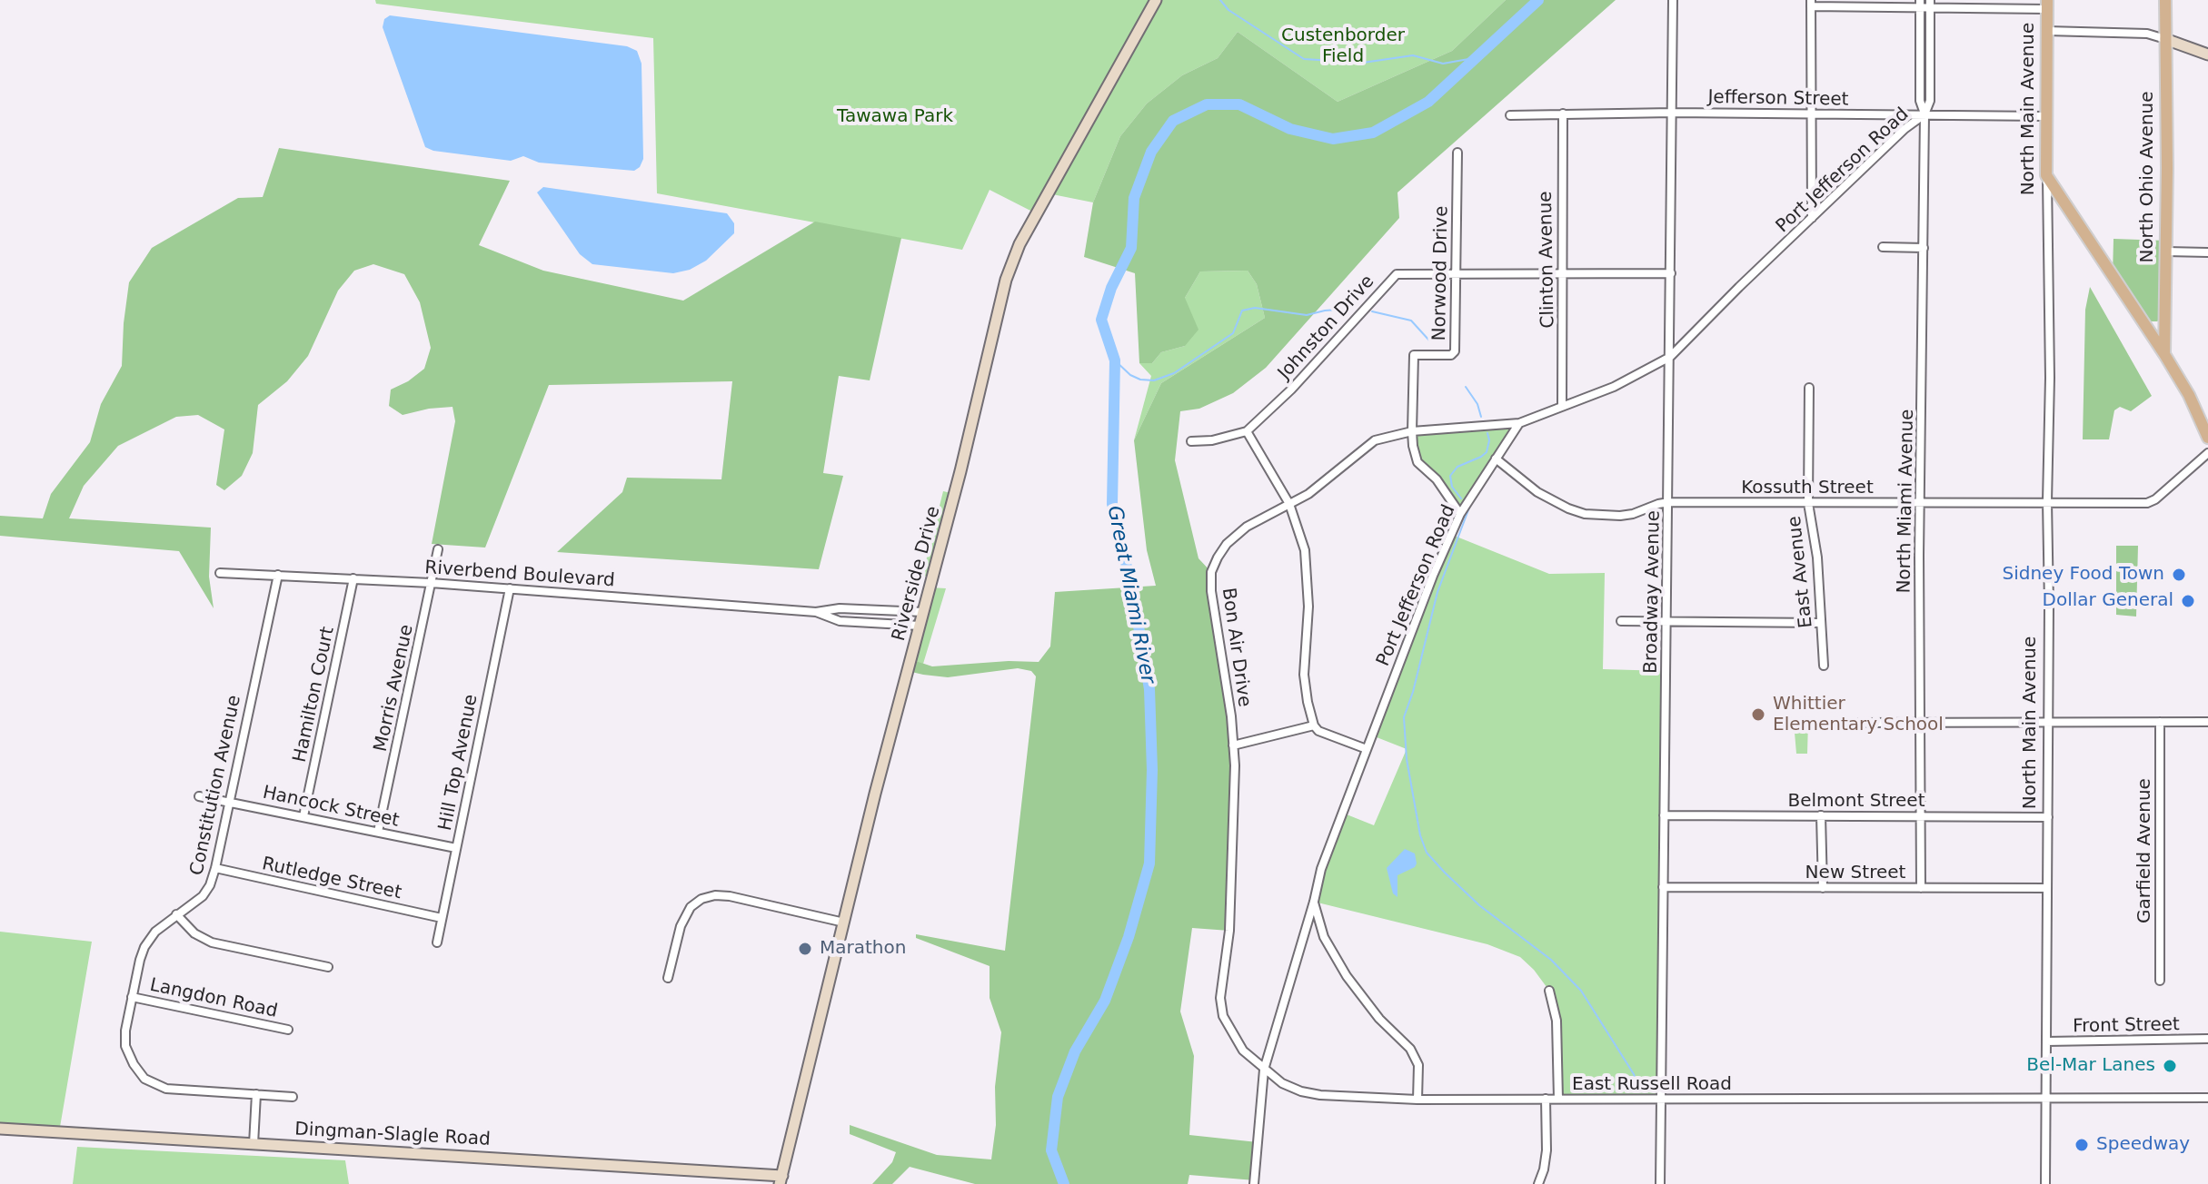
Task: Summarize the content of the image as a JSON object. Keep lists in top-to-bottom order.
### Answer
{
  "streets": {
    "main road": [
      "North Main Avenue",
      "North Ohio Avenue",
      "Riverside Drive",
      "Dingman-Slagle Road"
    ],
    "street": [
      "Jefferson Street",
      "Port Jefferson Road",
      "Clinton Avenue",
      "Norwood Drive",
      "Johnston Drive",
      "Kossuth Street",
      "North Miami Avenue",
      "East Avenue",
      "Riverbend Boulevard",
      "Broadway Avenue",
      "Bon Air Drive",
      "Morris Avenue",
      "Hamilton Court",
      "Hill Top Avenue",
      "Constitution Avenue",
      "Belmont Street",
      "Hancock Street",
      "Garfield Avenue",
      "New Street",
      "Rutledge Street",
      "Langdon Road",
      "Front Street",
      "East Russell Road"
    ]
  },
  "crossings": [
    ["Jefferson Street", "North Main Avenue"],
    ["Jefferson Street", "Port Jefferson Road"],
    ["Jefferson Street", "Clinton Avenue"],
    ["Jefferson Street", "North Miami Avenue"],
    ["Jefferson Street", "Broadway Avenue"],
    ["North Main Avenue", "Kossuth Street"],
    ["North Main Avenue", "Belmont Street"],
    ["North Main Avenue", "New Street"],
    ["North Main Avenue", "Front Street"],
    ["North Main Avenue", "East Russell Road"],
    ["Port Jefferson Road", "Clinton Avenue"],
    ["Port Jefferson Road", "Norwood Drive"],
    ["Port Jefferson Road", "Kossuth Street"],
    ["Port Jefferson Road", "North Miami Avenue"],
    ["Port Jefferson Road", "Broadway Avenue"],
    ["Port Jefferson Road", "Bon Air Drive"],
    ["Port Jefferson Road", "East Russell Road"],
    ["Clinton Avenue", "Johnston Drive"],
    ["Norwood Drive", "Johnston Drive"],
    ["Norwood Drive", "Bon Air Drive"],
    ["Johnston Drive", "Broadway Avenue"],
    ["Kossuth Street", "North Miami Avenue"],
    ["Kossuth Street", "East Avenue"],
    ["Kossuth Street", "Broadway Avenue"],
    ["North Miami Avenue", "Belmont Street"],
    ["North Miami Avenue", "New Street"],
    ["Riverside Drive", "Dingman-Slagle Road"],
    ["Riverbend Boulevard", "Morris Avenue"],
    ["Riverbend Boulevard", "Hamilton Court"],
    ["Riverbend Boulevard", "Hill Top Avenue"],
    ["Riverbend Boulevard", "Constitution Avenue"],
    ["Broadway Avenue", "Belmont Street"],
    ["Broadway Avenue", "New Street"],
    ["Broadway Avenue", "East Russell Road"],
    ["Bon Air Drive", "East Russell Road"],
    ["Morris Avenue", "Hancock Street"],
    ["Hamilton Court", "Hancock Street"],
    ["Hill Top Avenue", "Hancock Street"],
    ["Hill Top Avenue", "Rutledge Street"],
    ["Constitution Avenue", "Hancock Street"],
    ["Constitution Avenue", "Rutledge Street"],
    ["Constitution Avenue", "Langdon Road"]
  ],
  "water": ["Great Miami River"],
  "parks": ["Custenborder Field", "Tawawa Park"],
  "places": [
    "Sidney Food Town",
    "Dollar General",
    "Whittier Elementary School",
    "Marathon",
    "Bel-Mar Lanes",
    "Speedway"
  ]
}
